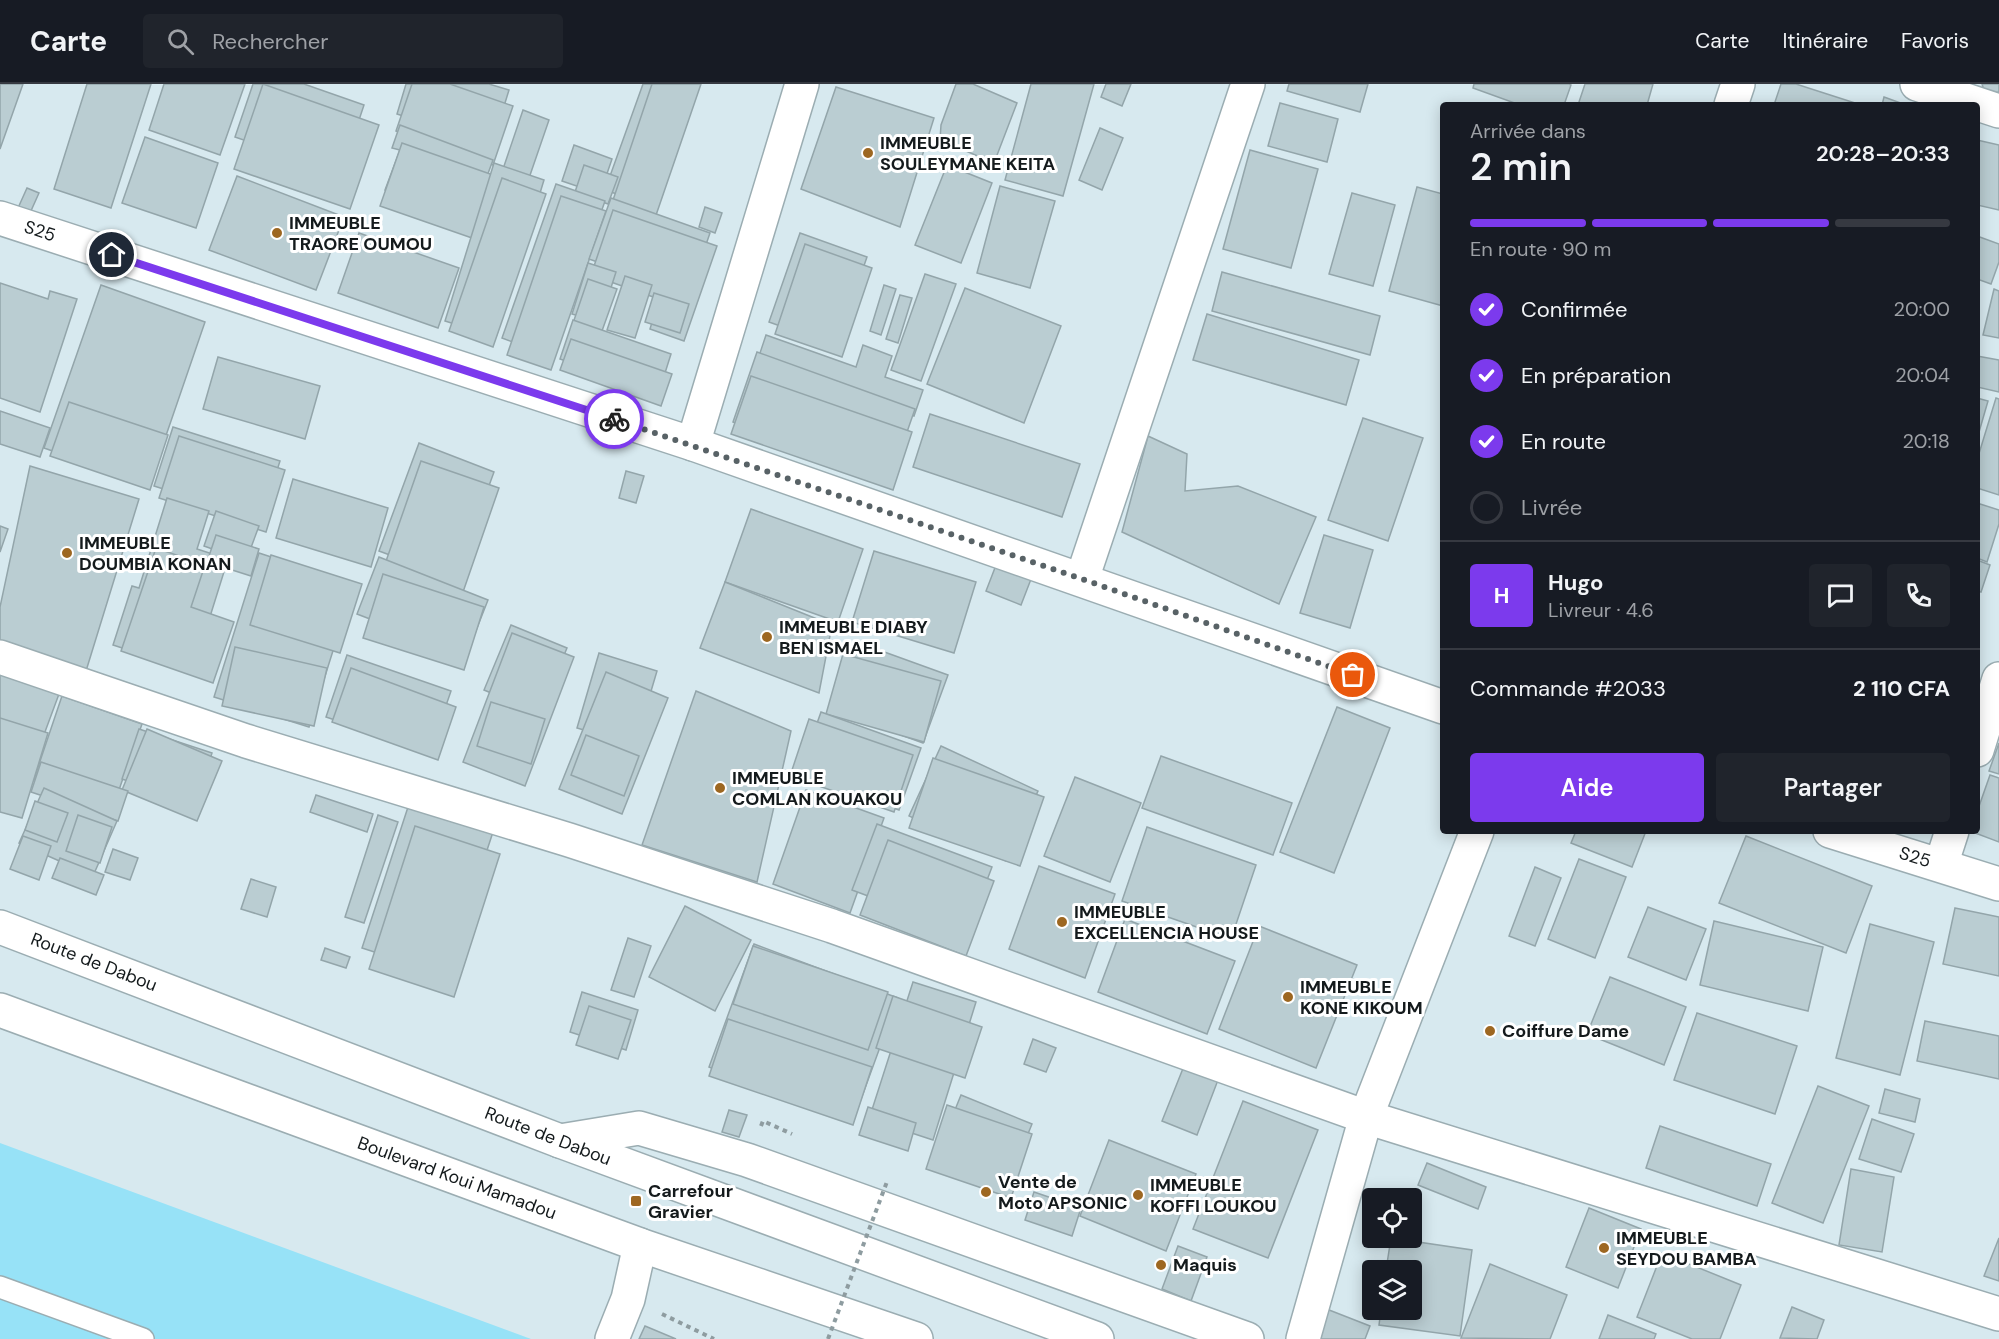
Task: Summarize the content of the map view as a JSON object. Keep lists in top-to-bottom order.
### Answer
{
  "streets": {
    "street": ["S25", "Route de Dabou", "Boulevard Koui Mamadou"]
  },
  "places": {
    "other": [
      "IMMEUBLE SOULEYMANE KEITA",
      "IMMEUBLE TRAORE OUMOU",
      "IMMEUBLE DOUMBIA KONAN",
      "IMMEUBLE DIABY BEN ISMAEL",
      "IMMEUBLE COMLAN KOUAKOU",
      "IMMEUBLE EXCELLENCIA HOUSE",
      "IMMEUBLE KONE KIKOUM",
      "Coiffure Dame",
      "Vente de Moto APSONIC",
      "IMMEUBLE KOFFI LOUKOU",
      "IMMEUBLE SEYDOU BAMBA",
      "Maquis"
    ],
    "transit": ["Carrefour Gravier"]
  },
  "page": {
    "header": "Carte",
    "search": "Rechercher",
    "nav": ["Carte", "Itinéraire", "Favoris"],
    "heading": ["2 min", "Arrivée dans", "20:28–20:33"],
    "panel": [
      "Hugo",
      "Livreur · 4.6",
      "Commande #2033",
      "2 110 CFA"
    ],
    "bar": "En route · 90 m",
    "list": [
      ["Confirmée", "20:00"],
      ["En préparation", "20:04"],
      ["En route", "20:18"],
      "Livrée"
    ],
    "round": "H",
    "buttons": ["Aide", "Partager"]
  }
}
